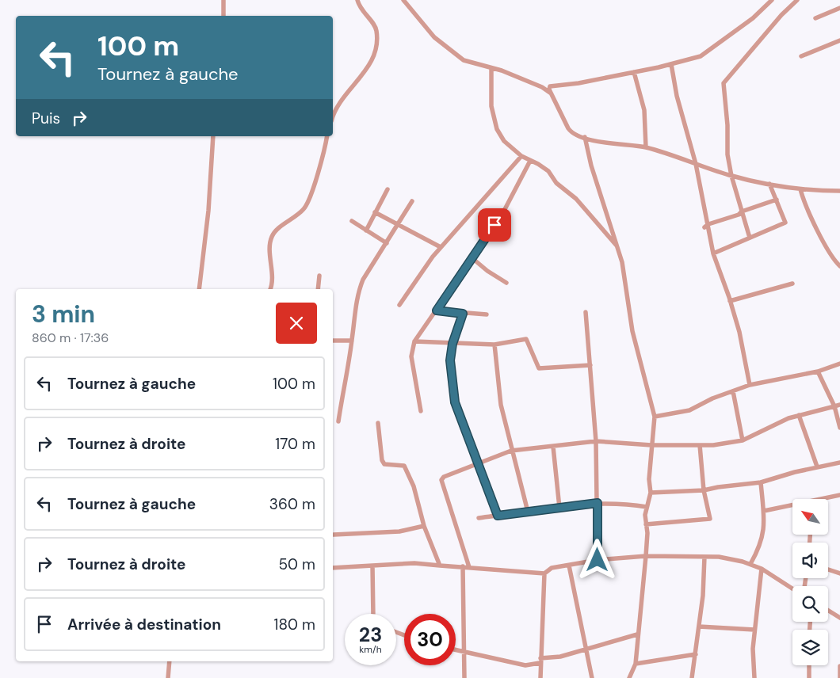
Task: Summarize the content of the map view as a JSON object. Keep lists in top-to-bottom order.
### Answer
{
  "north": "top left",
  "page": {
    "turn": ["100 m", "Tournez à gauche"],
    "then": "Puis",
    "heading": ["3 min", "860 m · 17:36"],
    "list": [
      {
        "name": "Tournez à gauche",
        "value": "100 m"
      },
      {
        "name": "Tournez à droite",
        "value": "170 m"
      },
      {
        "name": "Tournez à gauche",
        "value": "360 m"
      },
      {
        "name": "Tournez à droite",
        "value": "50 m"
      },
      {
        "name": "Arrivée à destination",
        "value": "180 m"
      }
    ],
    "speed": "23 km/h",
    "limit": "30"
  }
}
